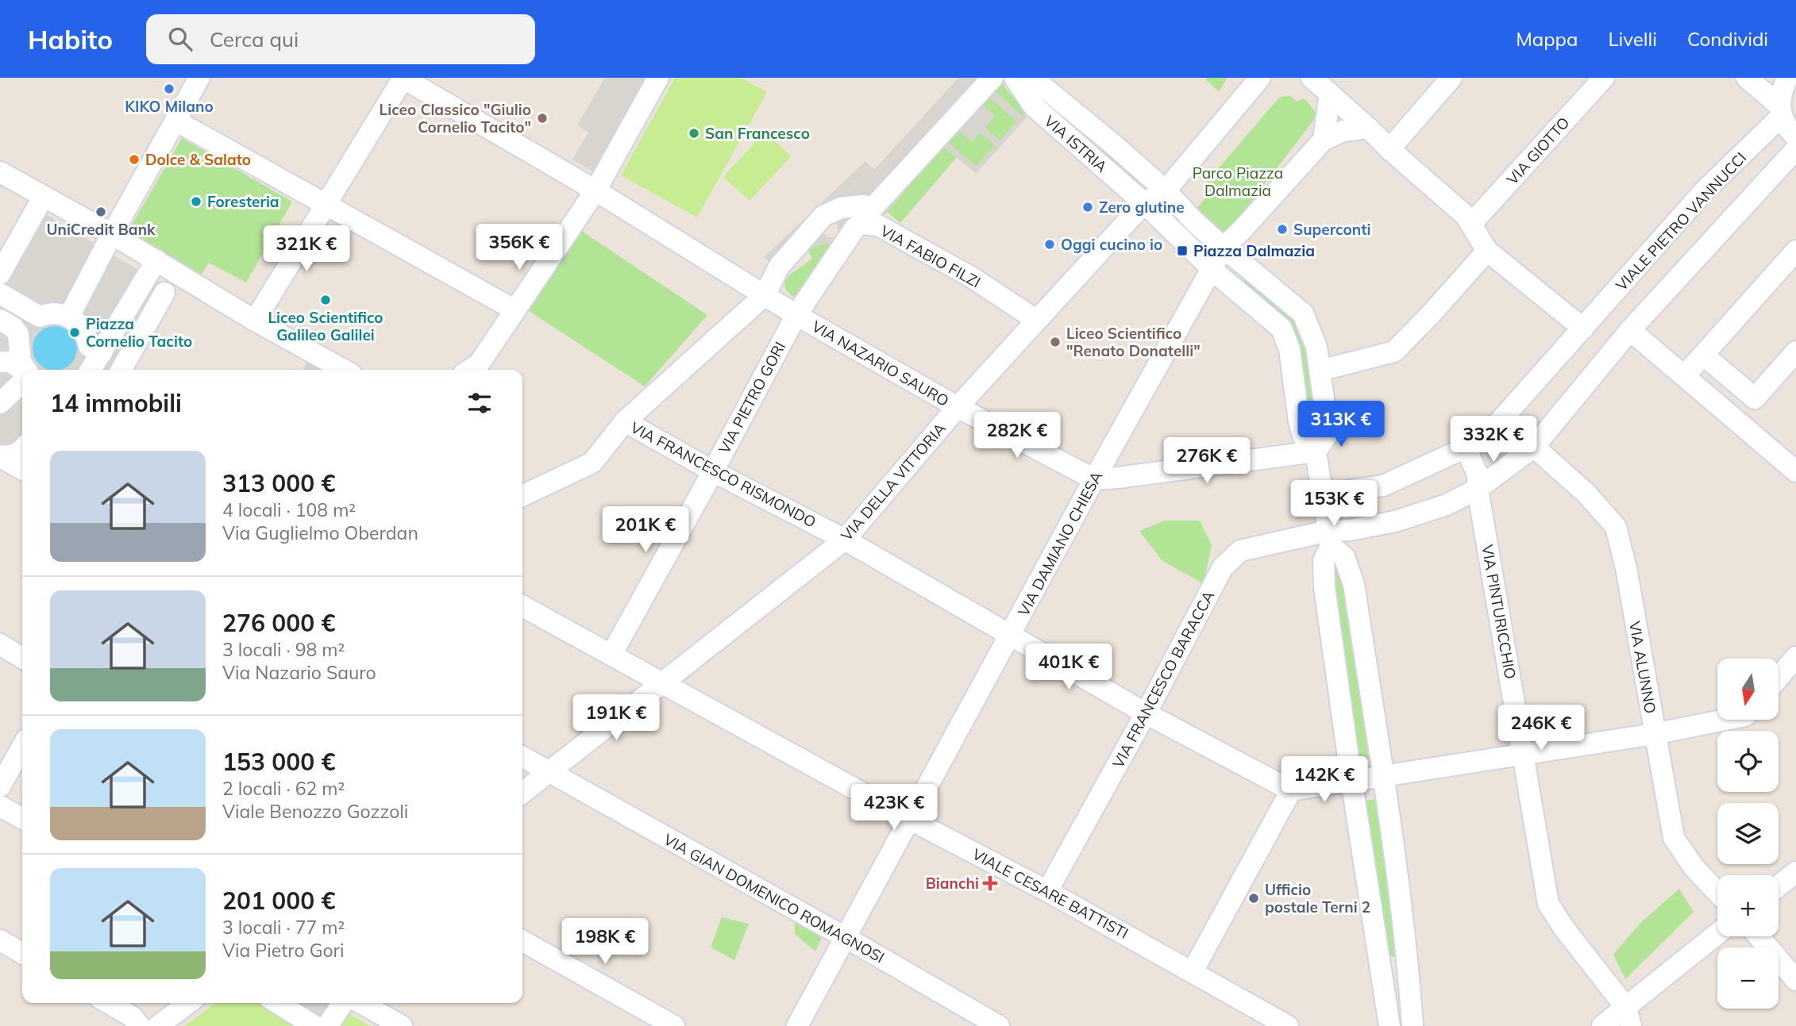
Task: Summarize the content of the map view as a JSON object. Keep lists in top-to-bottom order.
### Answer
{
  "streets": {
    "street": [
      "VIA ISTRIA",
      "VIA GIOTTO",
      "VIALE PIETRO VANNUCCI",
      "VIA FABIO FILZI",
      "VIA NAZARIO SAURO",
      "VIA PIETRO GORI",
      "VIA FRANCESCO RISMONDO",
      "VIA DELLA VITTORIA",
      "VIA DAMIANO CHIESA",
      "VIA PINTURICCHIO",
      "VIA ALUNNO",
      "VIA FRANCESCO BARACCA",
      "VIALE CESARE BATTISTI",
      "VIA GIAN DOMENICO ROMAGNOSI"
    ]
  },
  "crossings": [
    ["VIA ISTRIA", "VIA DELLA VITTORIA"],
    ["VIALE PIETRO VANNUCCI", "VIA PINTURICCHIO"],
    ["VIA FABIO FILZI", "VIA NAZARIO SAURO"],
    ["VIA FABIO FILZI", "VIA PIETRO GORI"],
    ["VIA FABIO FILZI", "VIA DELLA VITTORIA"],
    ["VIA NAZARIO SAURO", "VIA PIETRO GORI"],
    ["VIA NAZARIO SAURO", "VIA DELLA VITTORIA"],
    ["VIA NAZARIO SAURO", "VIA DAMIANO CHIESA"],
    ["VIA PIETRO GORI", "VIA FRANCESCO RISMONDO"],
    ["VIA PIETRO GORI", "VIALE CESARE BATTISTI"],
    ["VIA FRANCESCO RISMONDO", "VIA DELLA VITTORIA"],
    ["VIA FRANCESCO RISMONDO", "VIA DAMIANO CHIESA"],
    ["VIA FRANCESCO RISMONDO", "VIA FRANCESCO BARACCA"],
    ["VIA DELLA VITTORIA", "VIALE CESARE BATTISTI"],
    ["VIA DELLA VITTORIA", "VIA GIAN DOMENICO ROMAGNOSI"],
    ["VIA DAMIANO CHIESA", "VIALE CESARE BATTISTI"],
    ["VIA DAMIANO CHIESA", "VIA GIAN DOMENICO ROMAGNOSI"],
    ["VIA PINTURICCHIO", "VIA FRANCESCO BARACCA"],
    ["VIA ALUNNO", "VIA FRANCESCO BARACCA"],
    ["VIA FRANCESCO BARACCA", "VIALE CESARE BATTISTI"]
  ],
  "parks": ["Parco Piazza Dalmazia"],
  "places": {
    "other": [
      "KIKO Milano",
      "Liceo Classico \"Giulio Cornelio Tacito\"",
      "San Francesco",
      "Dolce & Salato",
      "Foresteria",
      "Zero glutine",
      "UniCredit Bank",
      "Superconti",
      "Oggi cucino io",
      "Liceo Scientifico Galileo Galilei",
      "Piazza Cornelio Tacito",
      "Liceo Scientifico \"Renato Donatelli\"",
      "Ufficio postale Terni 2"
    ],
    "transit": ["Piazza Dalmazia"],
    "health": ["Bianchi"]
  },
  "north": "bottom",
  "page": {
    "header": "Habito",
    "search": "Cerca qui",
    "nav": ["Mappa", "Livelli", "Condividi"],
    "price": [
      "356K €",
      "321K €",
      "313K €",
      "282K €",
      "332K €",
      "276K €",
      "153K €",
      "201K €",
      "401K €",
      "191K €",
      "246K €",
      "142K €",
      "423K €",
      "198K €"
    ],
    "heading": "14 immobili",
    "list": [
      {
        "name": "313 000 €",
        "note": "4 locali · 108 m² · Via Guglielmo Oberdan"
      },
      {
        "name": "276 000 €",
        "note": "3 locali · 98 m² · Via Nazario Sauro"
      },
      {
        "name": "153 000 €",
        "note": "2 locali · 62 m² · Viale Benozzo Gozzoli"
      },
      {
        "name": "201 000 €",
        "note": "3 locali · 77 m² · Via Pietro Gori"
      }
    ],
    "map_buttons": ["+", "−"]
  }
}
